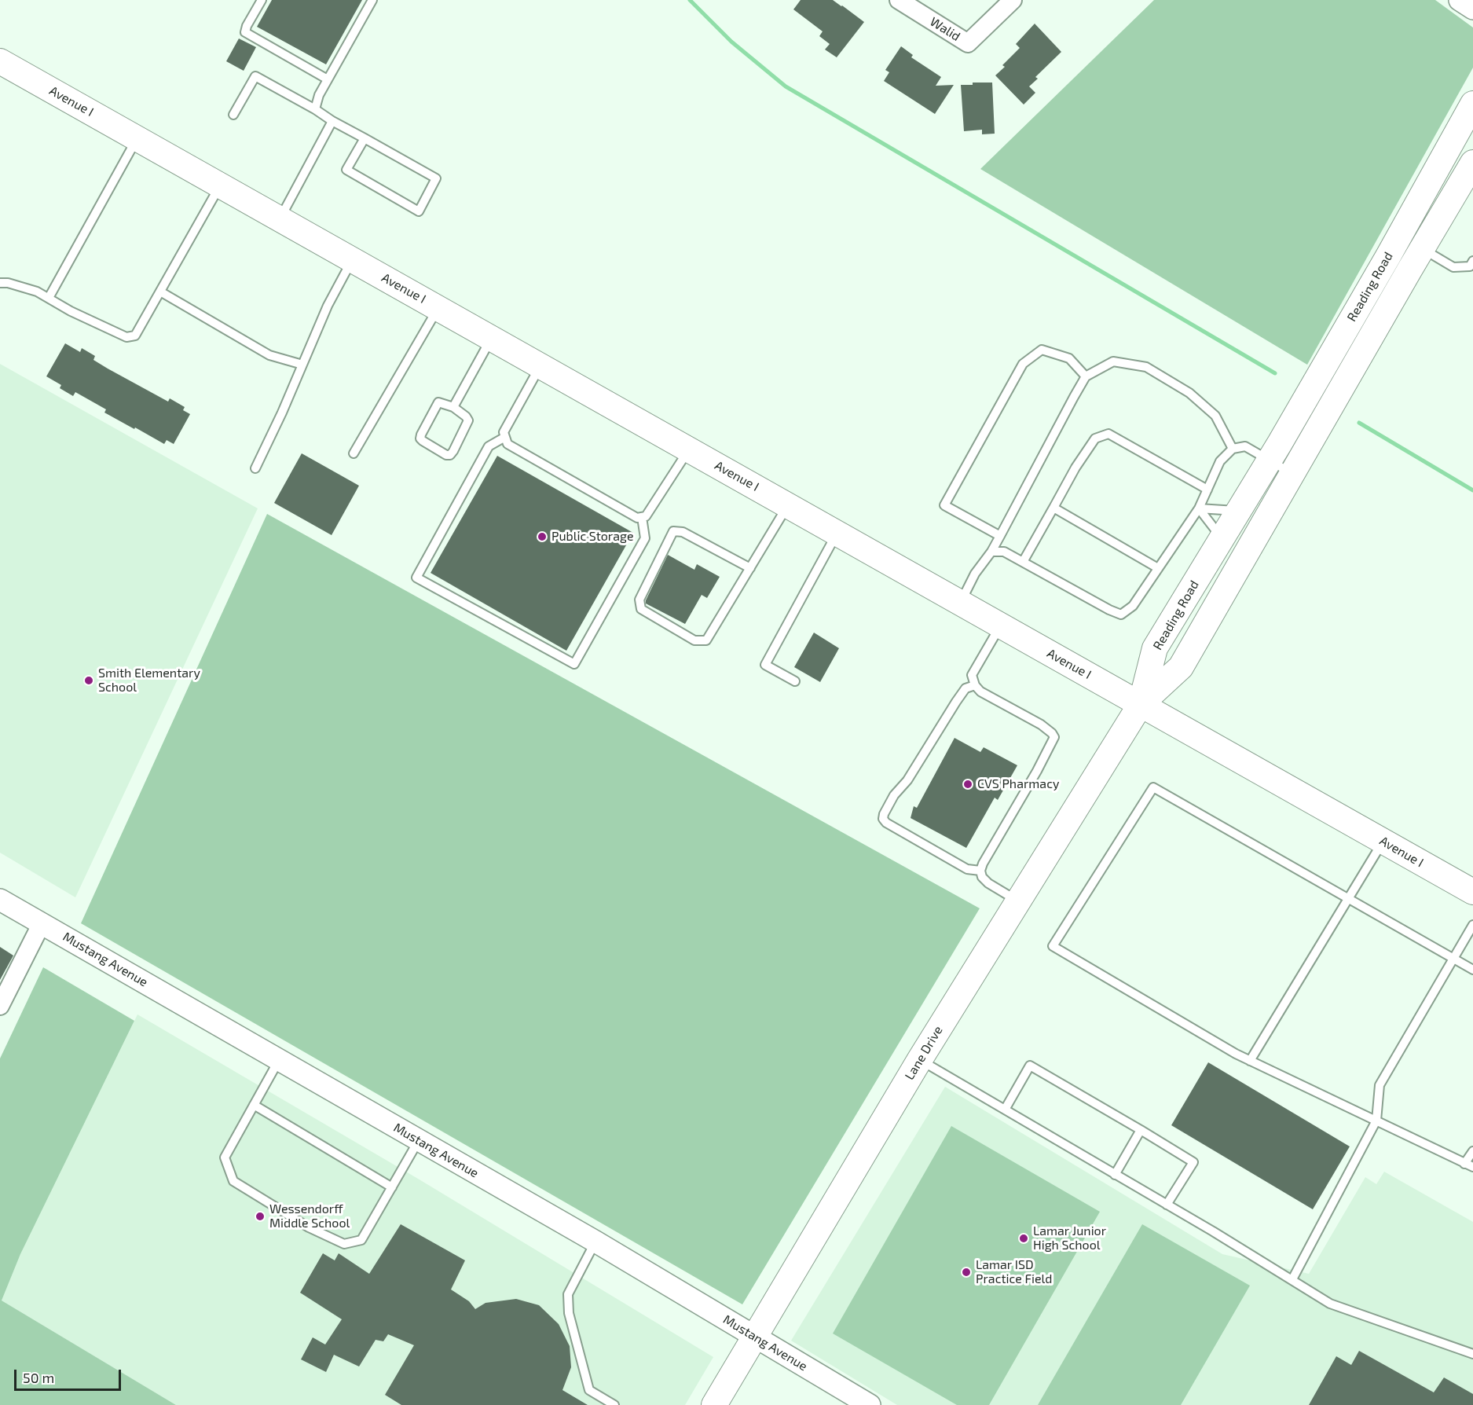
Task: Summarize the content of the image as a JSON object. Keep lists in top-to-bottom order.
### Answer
{
  "streets": {
    "main road": ["Avenue I", "Reading Road", "Lane Drive"],
    "street": ["Walid", "Mustang Avenue"]
  },
  "crossings": [
    ["Avenue I", "Reading Road"],
    ["Avenue I", "Lane Drive"],
    ["Reading Road", "Lane Drive"],
    ["Mustang Avenue", "Lane Drive"]
  ],
  "places": [
    "Public Storage",
    "Smith Elementary School",
    "CVS Pharmacy",
    "Wessendorff Middle School",
    "Lamar Junior High School",
    "Lamar ISD Practice Field"
  ],
  "scale_bar": "50 m"
}
